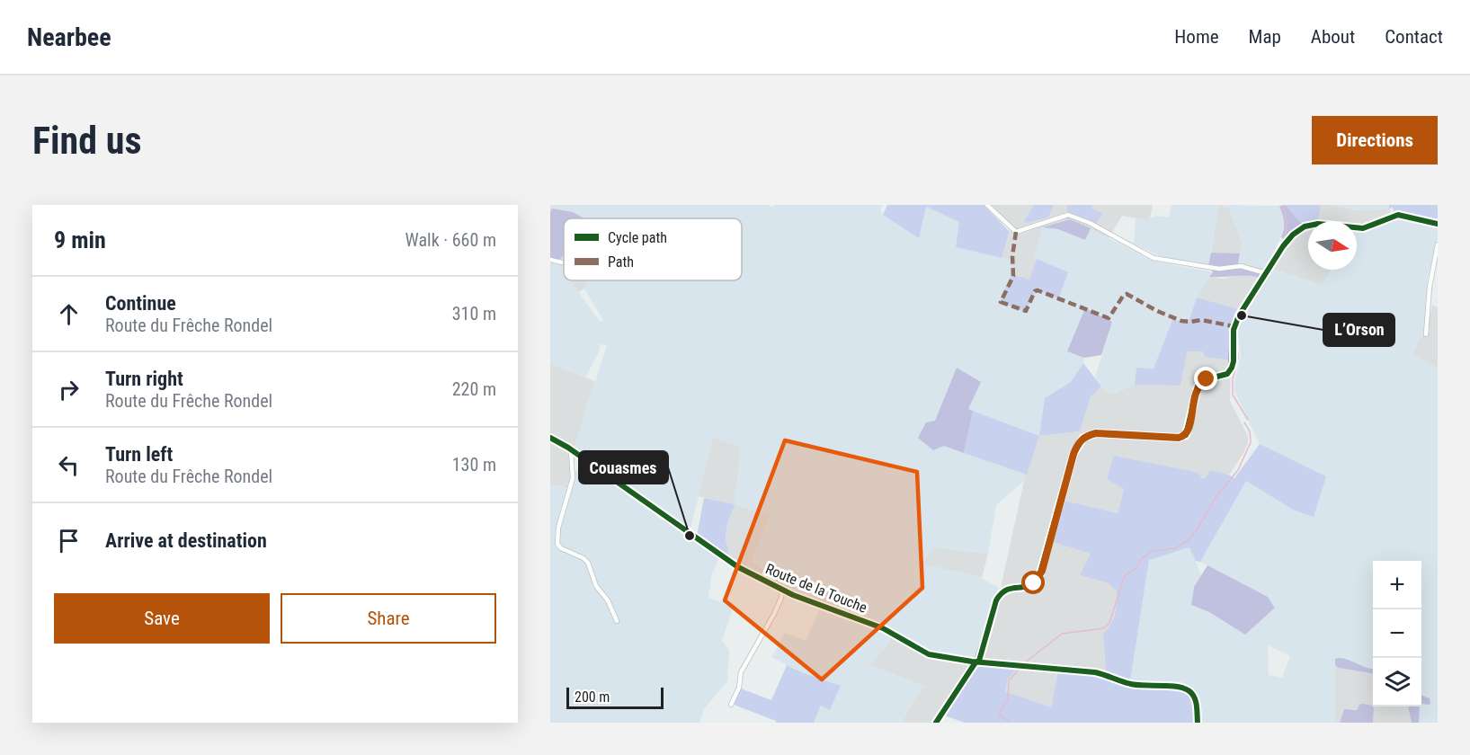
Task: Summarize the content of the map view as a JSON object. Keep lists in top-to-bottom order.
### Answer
{
  "streets": {
    "street": ["Route de la Touche"]
  },
  "places": ["L’Orson", "Couasmes"],
  "legend": ["Cycle path", "Path"],
  "scale_bar": "200 m",
  "north": "right",
  "page": {
    "header": "Nearbee",
    "nav": [
      "Home",
      "Map",
      "About",
      "Contact"
    ],
    "buttons": [
      "Directions",
      ["Save", "Share"]
    ],
    "title": "Find us",
    "heading": ["9 min", "Walk · 660 m"],
    "list": [
      ["Continue", "Route du Frêche Rondel", "310 m"],
      ["Turn right", "Route du Frêche Rondel", "220 m"],
      ["Turn left", "Route du Frêche Rondel", "130 m"],
      "Arrive at destination"
    ],
    "map_buttons": ["+", "−"],
    "scale": "200 m"
  }
}
